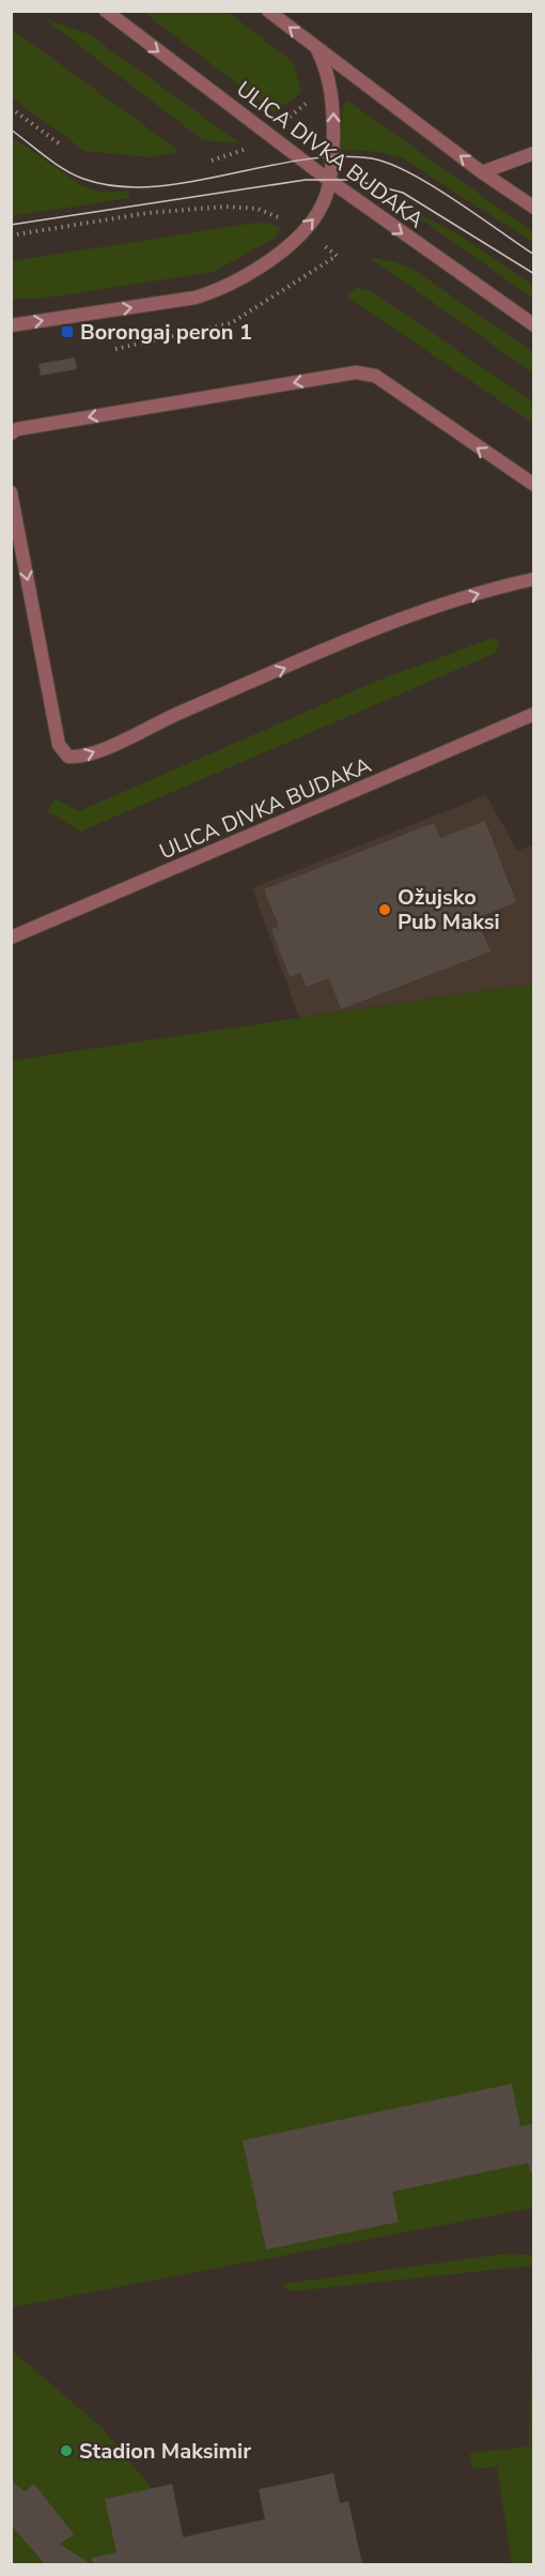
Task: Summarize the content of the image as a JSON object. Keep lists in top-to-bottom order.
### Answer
{
  "streets": {
    "street": ["ULICA DIVKA BUDAKA"]
  },
  "places": {
    "transit": ["Borongaj peron 1"],
    "other": ["Ožujsko Pub Maksi", "Stadion Maksimir"]
  }
}
